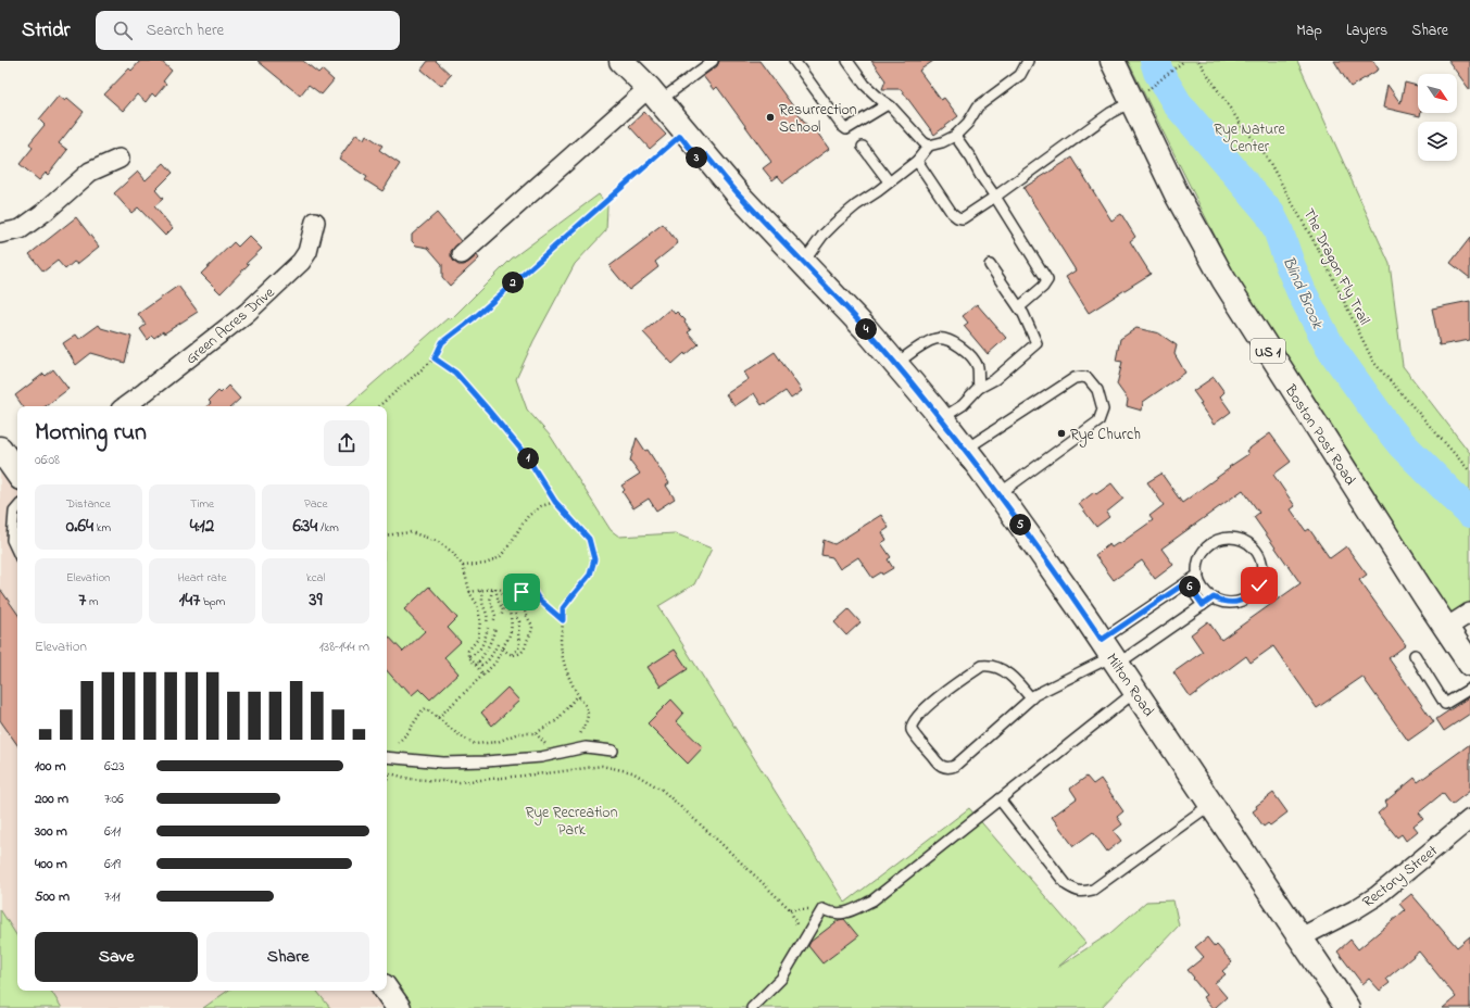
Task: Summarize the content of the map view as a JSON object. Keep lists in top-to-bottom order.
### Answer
{
  "streets": {
    "street": [
      "Green Acres Drive",
      "US 1",
      "Boston Post Road",
      "Milton Road",
      "Rectory Street"
    ],
    "path": ["The Dragon Fly Trail"]
  },
  "crossings": [
    ["Milton Road", "Rectory Street"]
  ],
  "water": ["Blind Brook"],
  "parks": ["Rye Nature Center", "Rye Recreation Park"],
  "places": ["Resurrection School", "Rye Church"],
  "north": "bottom right",
  "page": {
    "header": "Stridr",
    "search": "Search here",
    "nav": ["Map", "Layers", "Share"],
    "pins": [
      "3",
      "2",
      "4",
      "1",
      "5",
      "6"
    ],
    "heading": ["Morning run", "06:08"],
    "stats": [
      ["Distance", "0.64 km"],
      ["Time", "4:12"],
      ["Pace", "6:34 /km"],
      ["Elevation", "7 m"],
      ["Heart rate", "147 bpm"],
      ["kcal", "39"]
    ],
    "chart": ["Elevation", "138–144 m"],
    "list": [
      {
        "name": "100 m",
        "note": "6:23"
      },
      {
        "name": "200 m",
        "note": "7:06"
      },
      {
        "name": "300 m",
        "note": "6:11"
      },
      {
        "name": "400 m",
        "note": "6:19"
      },
      {
        "name": "500 m",
        "note": "7:11"
      }
    ],
    "buttons": ["Save", "Share"]
  }
}
